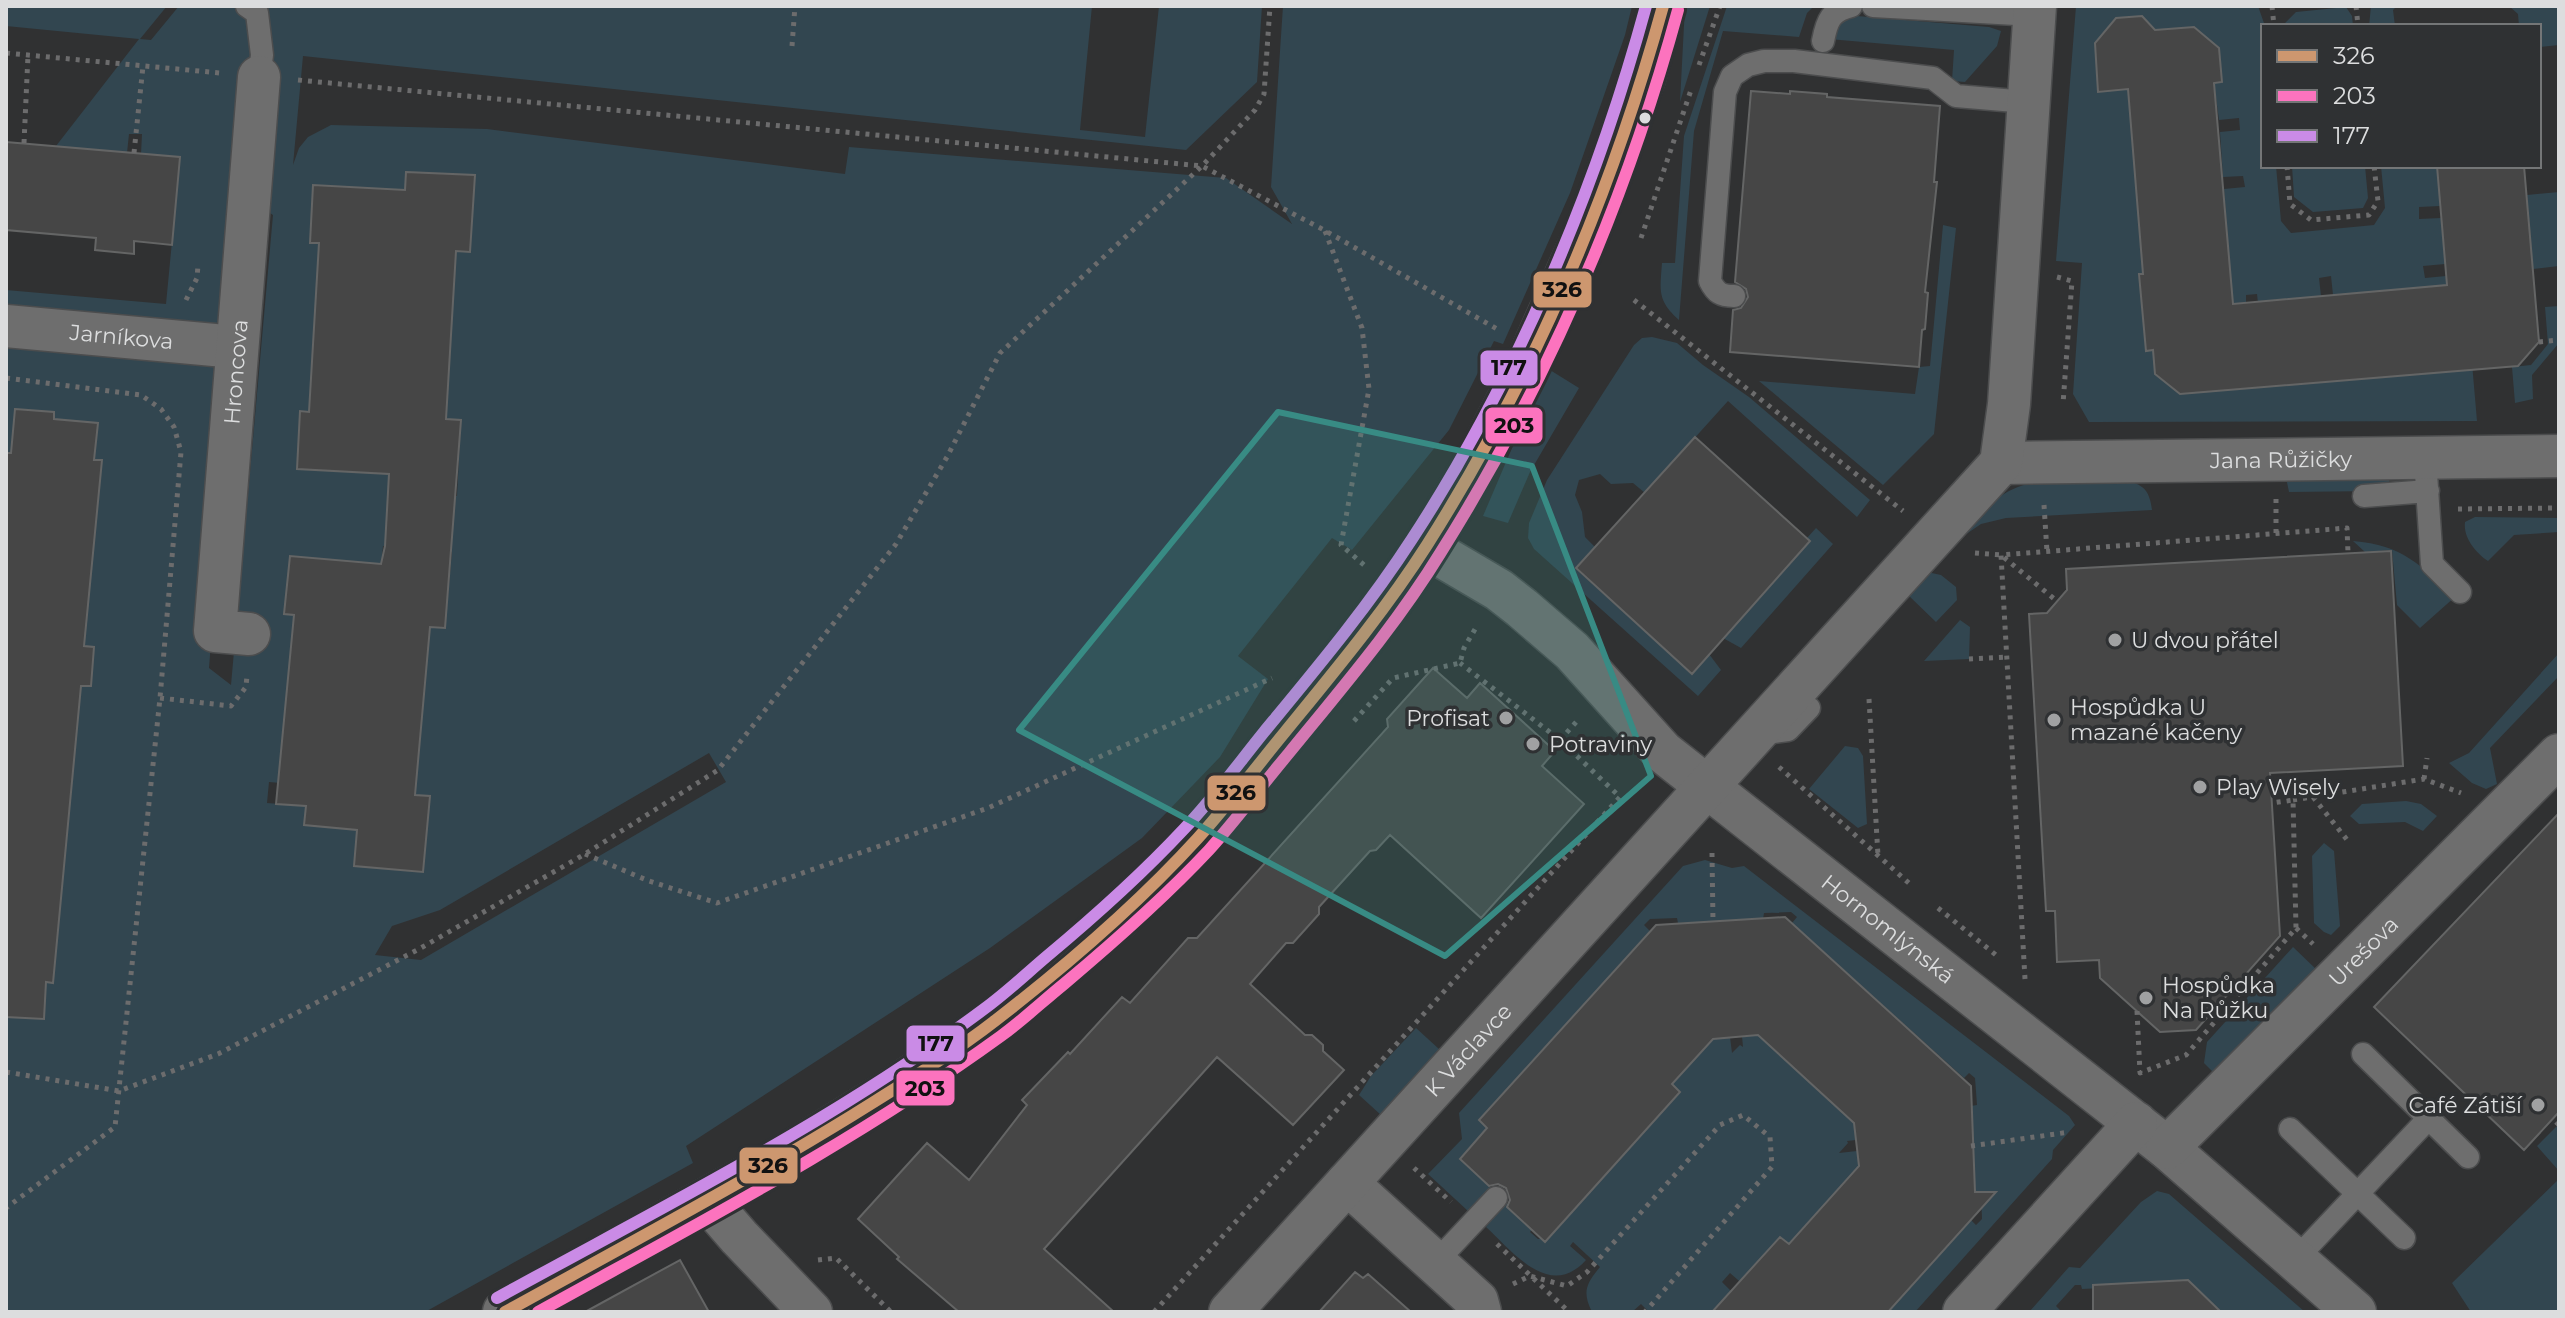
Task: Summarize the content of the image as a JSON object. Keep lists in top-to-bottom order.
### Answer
{
  "streets": {
    "street": [
      "Jarníkova",
      "Hroncova",
      "Jana Růžičky",
      "Hornomlýnská",
      "Urešova",
      "K Václavce"
    ]
  },
  "crossings": [
    ["Jarníkova", "Hroncova"],
    ["Hornomlýnská", "Urešova"],
    ["Hornomlýnská", "K Václavce"]
  ],
  "places": [
    "U dvou přátel",
    "Profisat",
    "Hospůdka U mazané kačeny",
    "Potraviny",
    "Play Wisely",
    "Hospůdka Na Růžku",
    "Café Zátiší"
  ],
  "lines": ["transit line 326", "transit line 177", "transit line 203"],
  "legend": ["326", "203", "177"]
}
